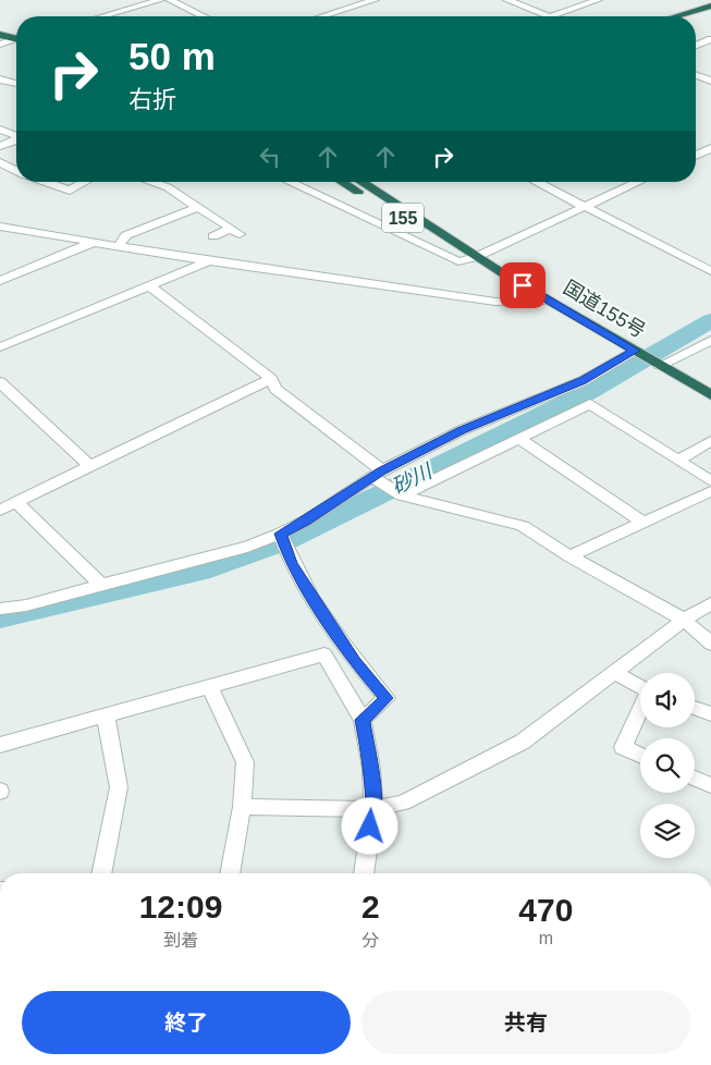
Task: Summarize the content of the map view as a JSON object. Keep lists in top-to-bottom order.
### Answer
{
  "streets": {
    "highway": ["155", "国道155号"]
  },
  "water": ["砂川"],
  "page": {
    "turn": ["50 m", "右折"],
    "eta": [
      "12:09",
      "到着",
      "2",
      "分",
      "470",
      "m"
    ],
    "buttons": ["終了", "共有"]
  }
}
